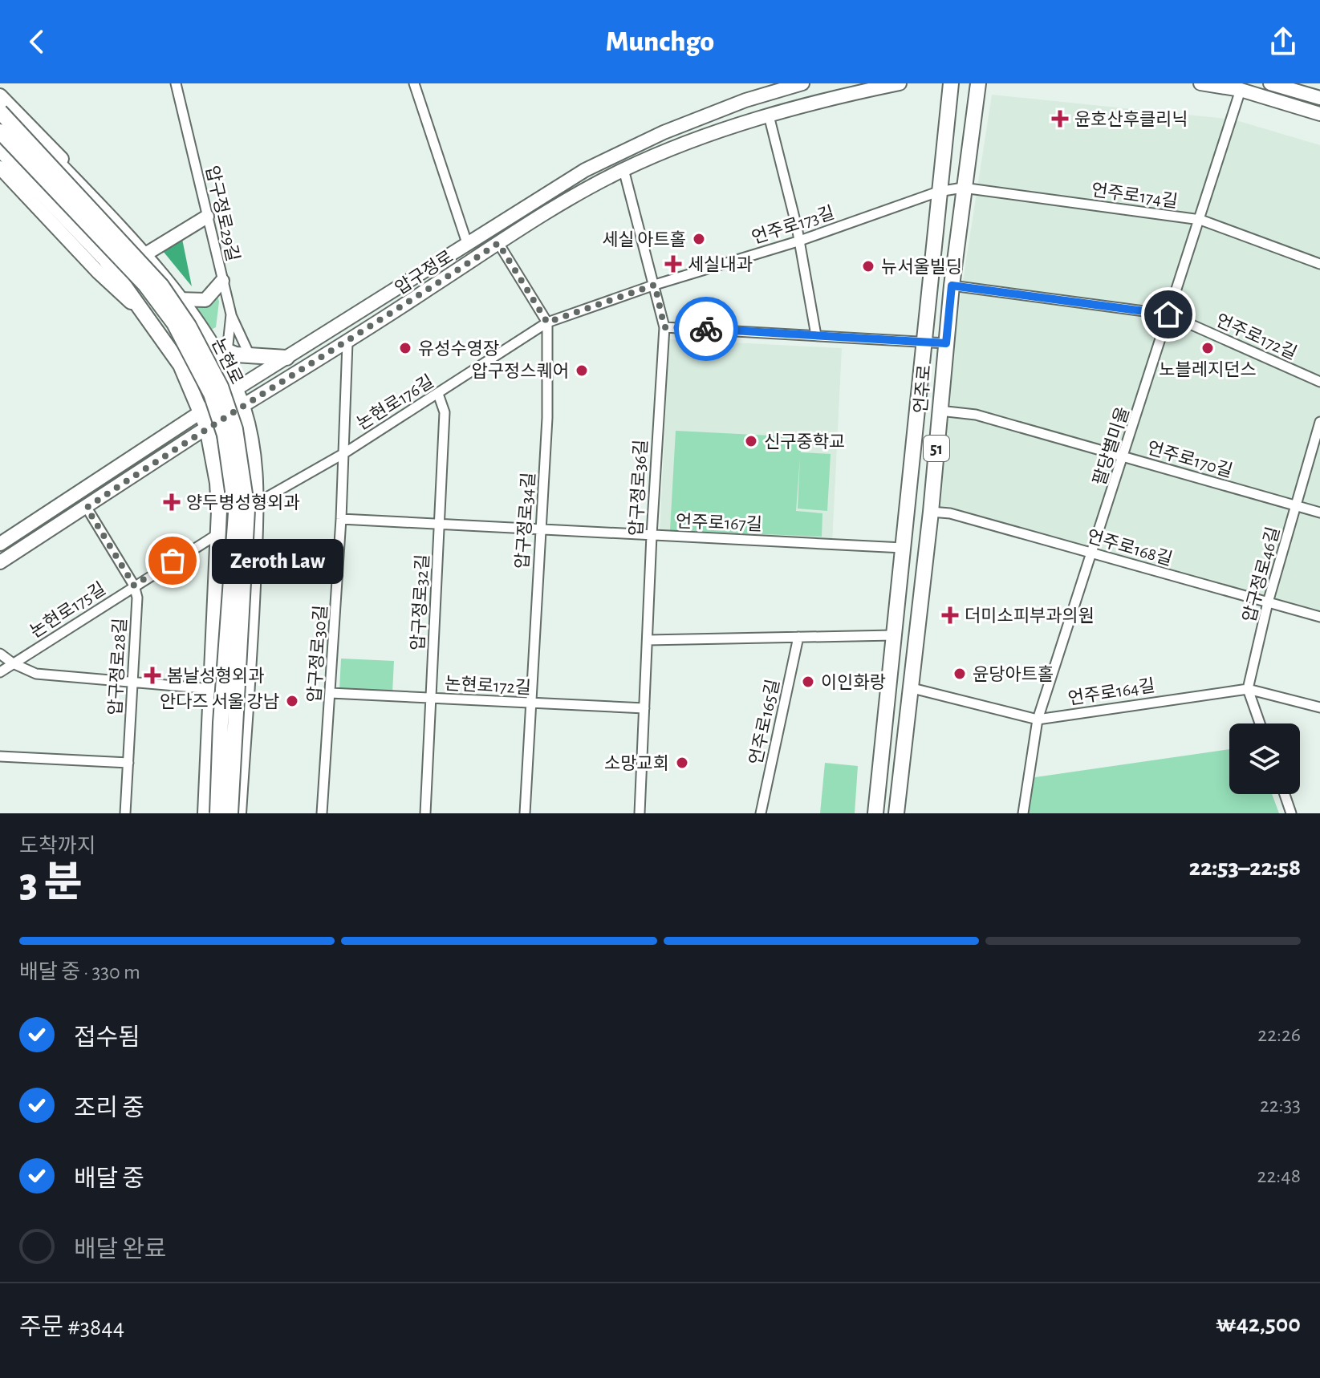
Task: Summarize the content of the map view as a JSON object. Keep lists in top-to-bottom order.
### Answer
{
  "streets": {
    "main road": [
      "압구정로",
      "논현로",
      "언주로",
      "51"
    ],
    "street": [
      "언주로174길",
      "압구정로29길",
      "언주로173길",
      "언주로172길",
      "논현로176길",
      "팔당별미울",
      "언주로170길",
      "압구정로36길",
      "압구정로34길",
      "언주로167길",
      "언주로168길",
      "압구정로46길",
      "압구정로32길",
      "논현로175길",
      "압구정로30길",
      "압구정로28길",
      "논현로172길",
      "언주로164길",
      "언주로165길"
    ]
  },
  "crossings": [
    ["언주로174길", "언주로173길"],
    ["언주로174길", "언주로"],
    ["언주로174길", "팔당별미울"],
    ["언주로173길", "언주로"],
    ["언주로173길", "논현로176길"],
    ["언주로173길", "압구정로36길"],
    ["언주로173길", "압구정로34길"],
    ["압구정로", "논현로"],
    ["압구정로", "압구정로36길"],
    ["압구정로", "압구정로30길"],
    ["압구정로", "압구정로28길"],
    ["언주로172길", "언주로"],
    ["언주로172길", "팔당별미울"],
    ["논현로", "논현로176길"],
    ["언주로", "언주로170길"],
    ["언주로", "언주로167길"],
    ["언주로", "언주로168길"],
    ["언주로", "언주로164길"],
    ["논현로176길", "압구정로34길"],
    ["논현로176길", "압구정로32길"],
    ["논현로176길", "압구정로30길"],
    ["팔당별미울", "언주로170길"],
    ["팔당별미울", "언주로168길"],
    ["팔당별미울", "언주로164길"],
    ["언주로170길", "압구정로46길"],
    ["압구정로36길", "언주로167길"],
    ["압구정로36길", "논현로172길"],
    ["압구정로34길", "언주로167길"],
    ["압구정로34길", "논현로172길"],
    ["언주로167길", "압구정로32길"],
    ["언주로167길", "압구정로30길"],
    ["언주로168길", "압구정로46길"],
    ["압구정로46길", "언주로164길"],
    ["압구정로32길", "논현로172길"],
    ["논현로175길", "압구정로28길"],
    ["압구정로30길", "논현로172길"]
  ],
  "places": {
    "health": [
      "윤호산후클리닉",
      "세실내과",
      "양두병성형외과",
      "더미소피부과의원",
      "봄날성형외과"
    ],
    "other": [
      "세실 아트홀",
      "뉴서울빌딩",
      "유성수영장",
      "노블레지던스",
      "압구정스퀘어",
      "신구중학교",
      "Zeroth Law",
      "윤당아트홀",
      "이인화랑",
      "안다즈 서울 강남",
      "소망교회"
    ]
  },
  "page": {
    "header": "Munchgo",
    "bubble": "Zeroth Law",
    "heading": ["3 분", "도착까지", "22:53–22:58"],
    "panel": ["주문 #3844", "₩42,500"],
    "bar": "배달 중 · 330 m",
    "list": [
      ["접수됨", "22:26"],
      ["조리 중", "22:33"],
      ["배달 중", "22:48"],
      "배달 완료"
    ]
  }
}
